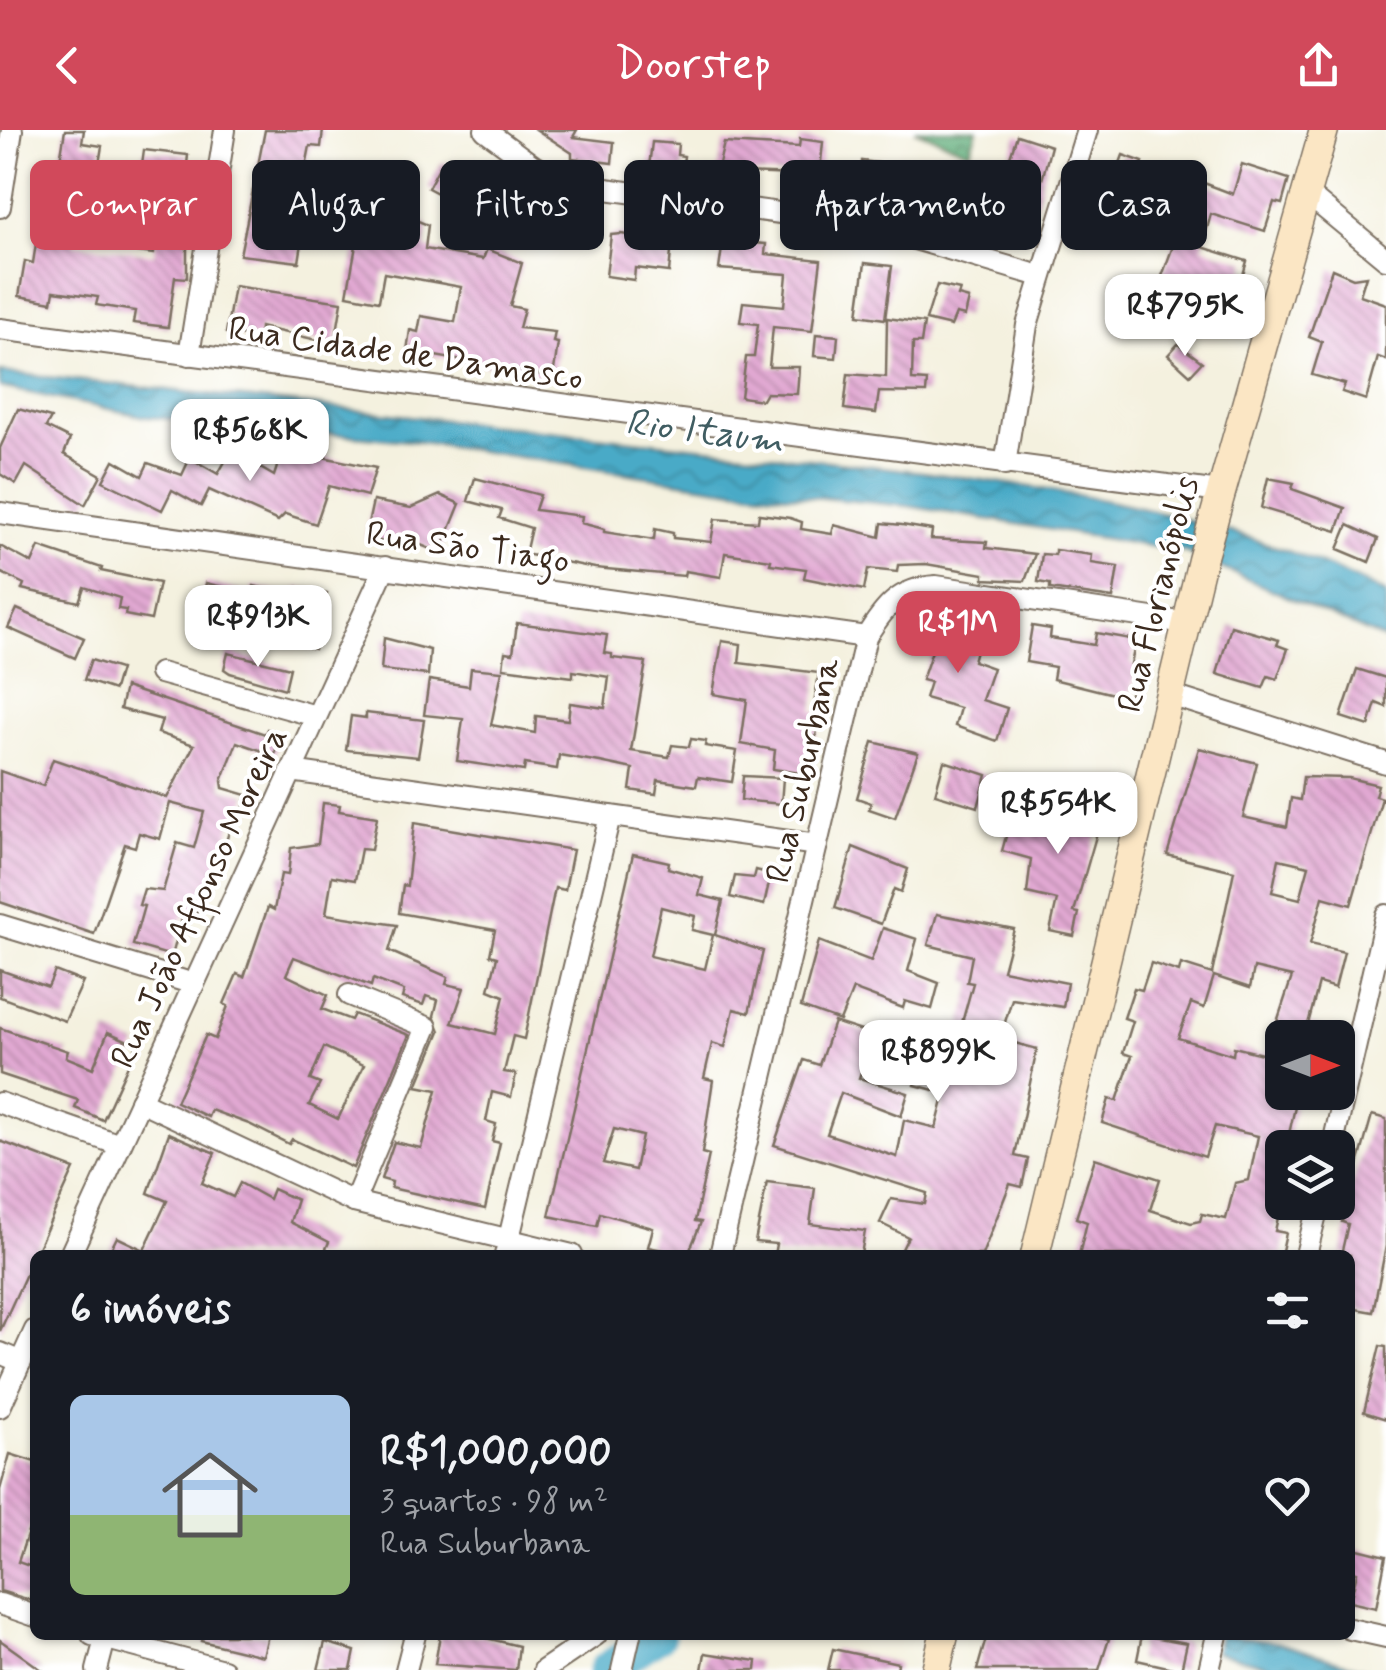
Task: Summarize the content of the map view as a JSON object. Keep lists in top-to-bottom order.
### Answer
{
  "streets": {
    "main road": ["Rua Florianópolis"],
    "street": [
      "Rua Cidade de Damasco",
      "Rua São Tiago",
      "Rua Suburbana",
      "Rua João Affonso Moreira"
    ]
  },
  "crossings": [
    ["Rua Cidade de Damasco", "Rua Florianópolis"],
    ["Rua São Tiago", "Rua Suburbana"],
    ["Rua São Tiago", "Rua João Affonso Moreira"],
    ["Rua Florianópolis", "Rua Suburbana"]
  ],
  "water": ["Rio Itaum"],
  "north": "right",
  "page": {
    "header": "Doorstep",
    "chip": [
      "Comprar",
      "Alugar",
      "Filtros",
      "Novo",
      "Apartamento",
      "Casa"
    ],
    "price": [
      "R$795K",
      "R$568K",
      "R$913K",
      "R$1M",
      "R$554K",
      "R$899K"
    ],
    "heading": "6 imóveis",
    "list": [
      {
        "name": "R$1,000,000",
        "note": "3 quartos · 98 m² · Rua Suburbana"
      }
    ]
  }
}
